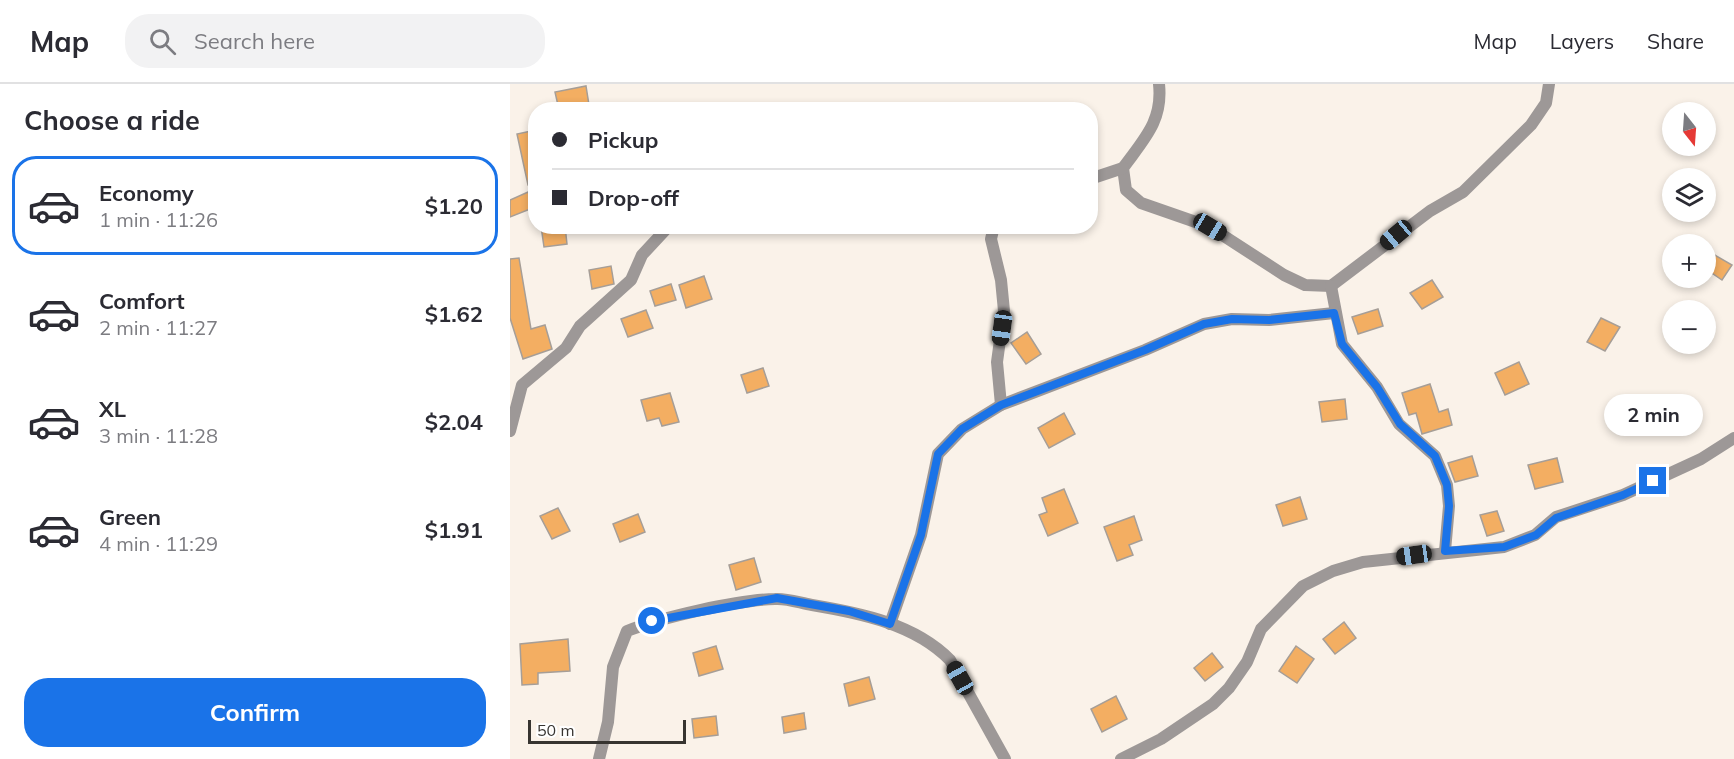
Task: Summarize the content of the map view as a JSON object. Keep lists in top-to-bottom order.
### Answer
{
  "scale_bar": "50 m",
  "north": "bottom",
  "page": {
    "header": "Map",
    "search": "Search here",
    "nav": ["Map", "Layers", "Share"],
    "heading": "Choose a ride",
    "map_buttons": ["+", "−"],
    "banner": ["Pickup", "Drop-off"],
    "list": [
      {
        "name": "Economy",
        "note": "1 min · 11:26",
        "value": "$1.20"
      },
      {
        "name": "Comfort",
        "note": "2 min · 11:27",
        "value": "$1.62"
      },
      {
        "name": "XL",
        "note": "3 min · 11:28",
        "value": "$2.04"
      },
      {
        "name": "Green",
        "note": "4 min · 11:29",
        "value": "$1.91"
      }
    ],
    "bubble": "2 min",
    "buttons": "Confirm",
    "scale": "50 m"
  }
}
